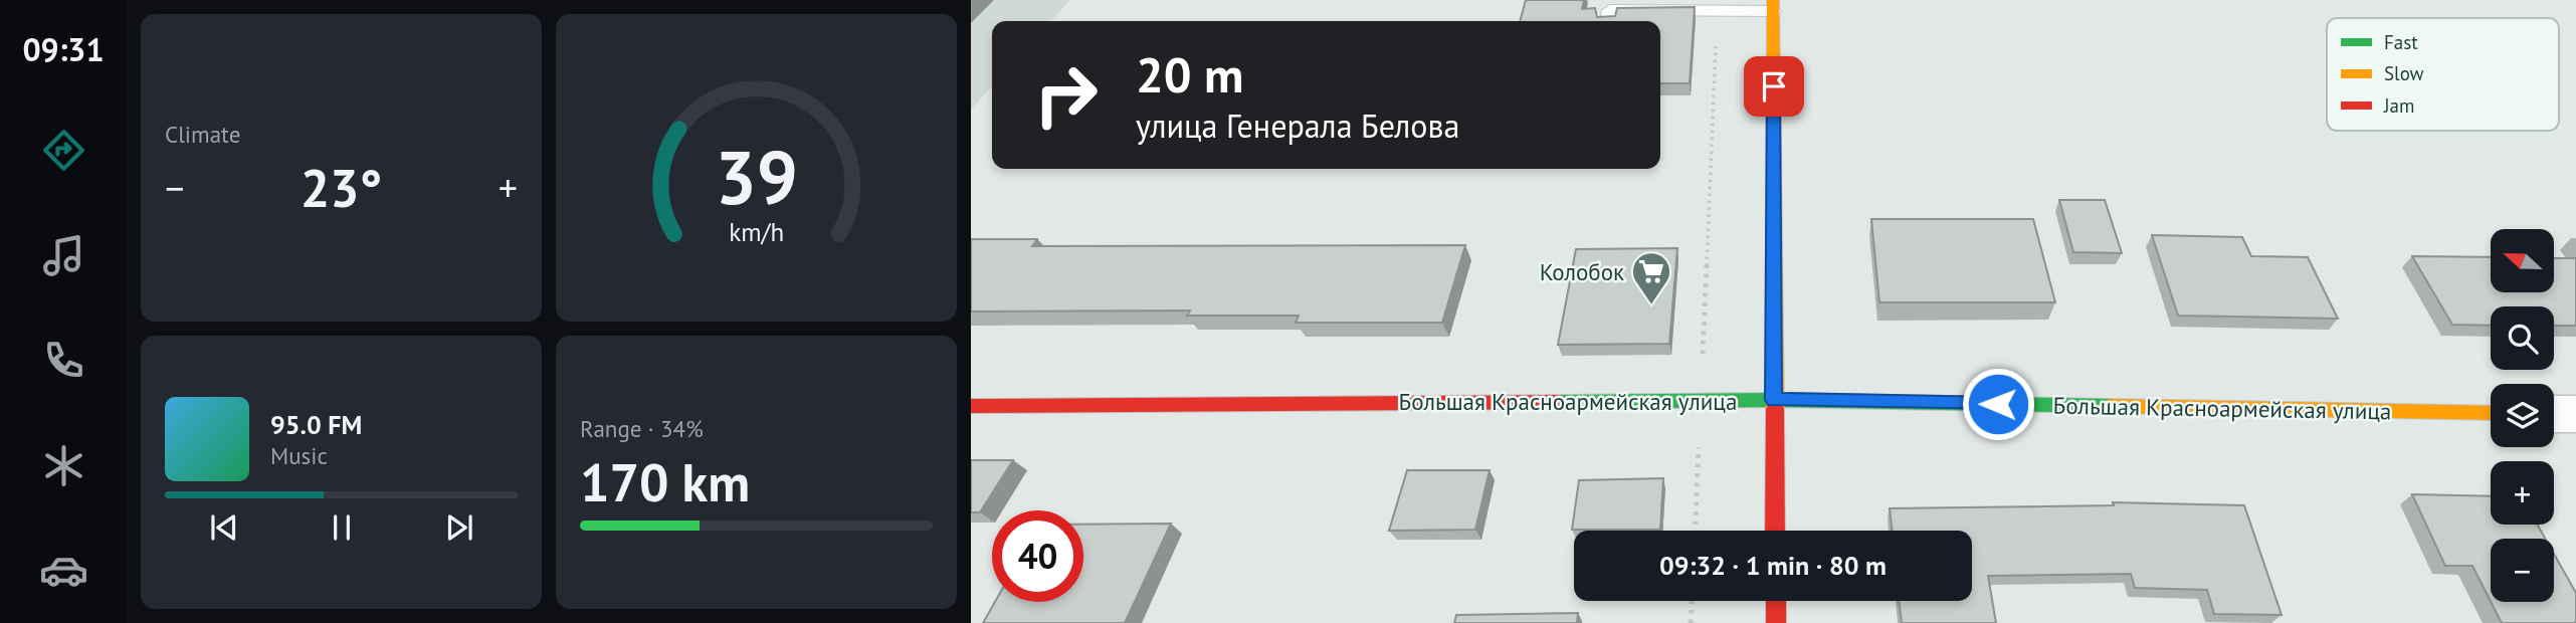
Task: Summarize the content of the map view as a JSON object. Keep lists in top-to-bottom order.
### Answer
{
  "streets": {
    "street": ["Большая Красноармейская улица"]
  },
  "places": {
    "supermarket": ["Колобок"]
  },
  "legend": ["Fast", "Slow", "Jam"],
  "north": "left",
  "page": {
    "tabs": "09:31",
    "tile": [
      "Climate",
      ["Range · 34%", "170 km"]
    ],
    "turn": ["20 m", "улица Генерала Белова"],
    "heat": ["−", "23°", "+"],
    "map_buttons": ["+", "−"],
    "song": ["95.0 FM", "Music"],
    "limit": "40",
    "trip": "09:32 · 1 min · 80 m",
    "gauge": ["39", "km/h"]
  }
}
